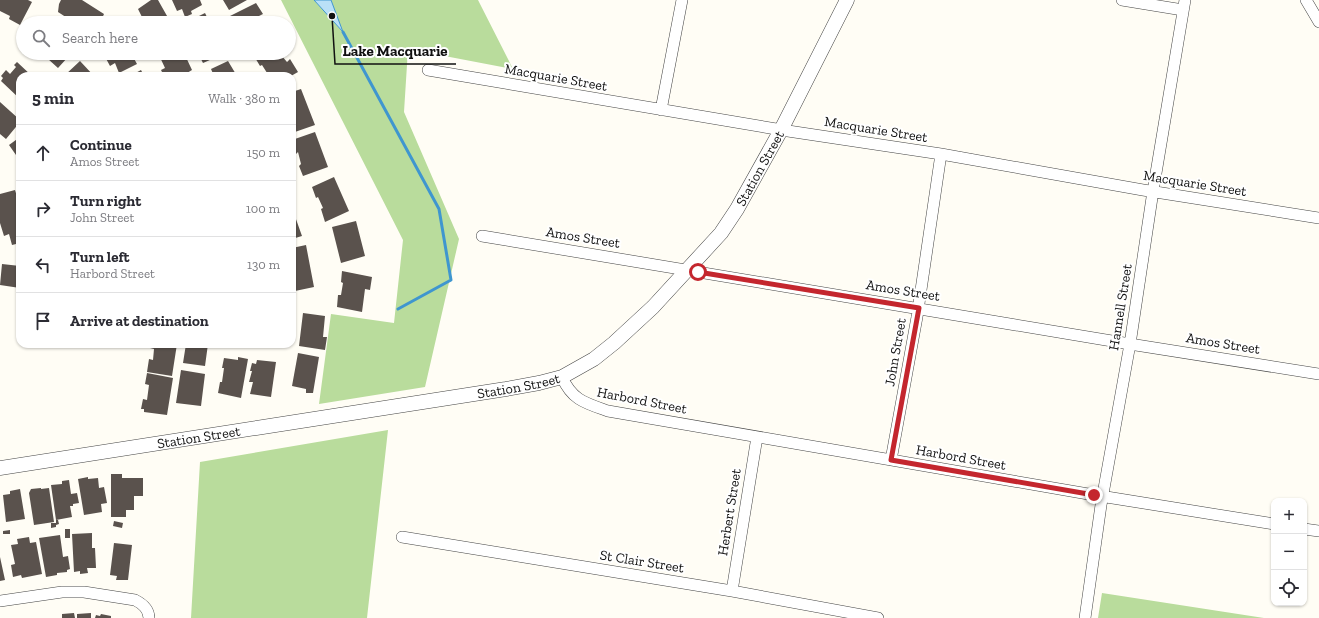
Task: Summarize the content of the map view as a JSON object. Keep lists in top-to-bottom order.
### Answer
{
  "streets": {
    "street": [
      "Macquarie Street",
      "Station Street",
      "Amos Street",
      "Hannell Street",
      "John Street",
      "Harbord Street",
      "Herbert Street",
      "St Clair Street"
    ]
  },
  "crossings": [
    ["Macquarie Street", "Station Street"],
    ["Macquarie Street", "Hannell Street"],
    ["Macquarie Street", "John Street"],
    ["Station Street", "Amos Street"],
    ["Station Street", "Harbord Street"],
    ["Amos Street", "Hannell Street"],
    ["Amos Street", "John Street"],
    ["Hannell Street", "Harbord Street"],
    ["John Street", "Harbord Street"],
    ["Harbord Street", "Herbert Street"],
    ["Herbert Street", "St Clair Street"]
  ],
  "places": ["Lake Macquarie"],
  "page": {
    "search": "Search here",
    "heading": ["5 min", "Walk · 380 m"],
    "list": [
      ["Continue", "Amos Street", "150 m"],
      ["Turn right", "John Street", "100 m"],
      ["Turn left", "Harbord Street", "130 m"],
      "Arrive at destination"
    ],
    "map_buttons": ["+", "−"]
  }
}
